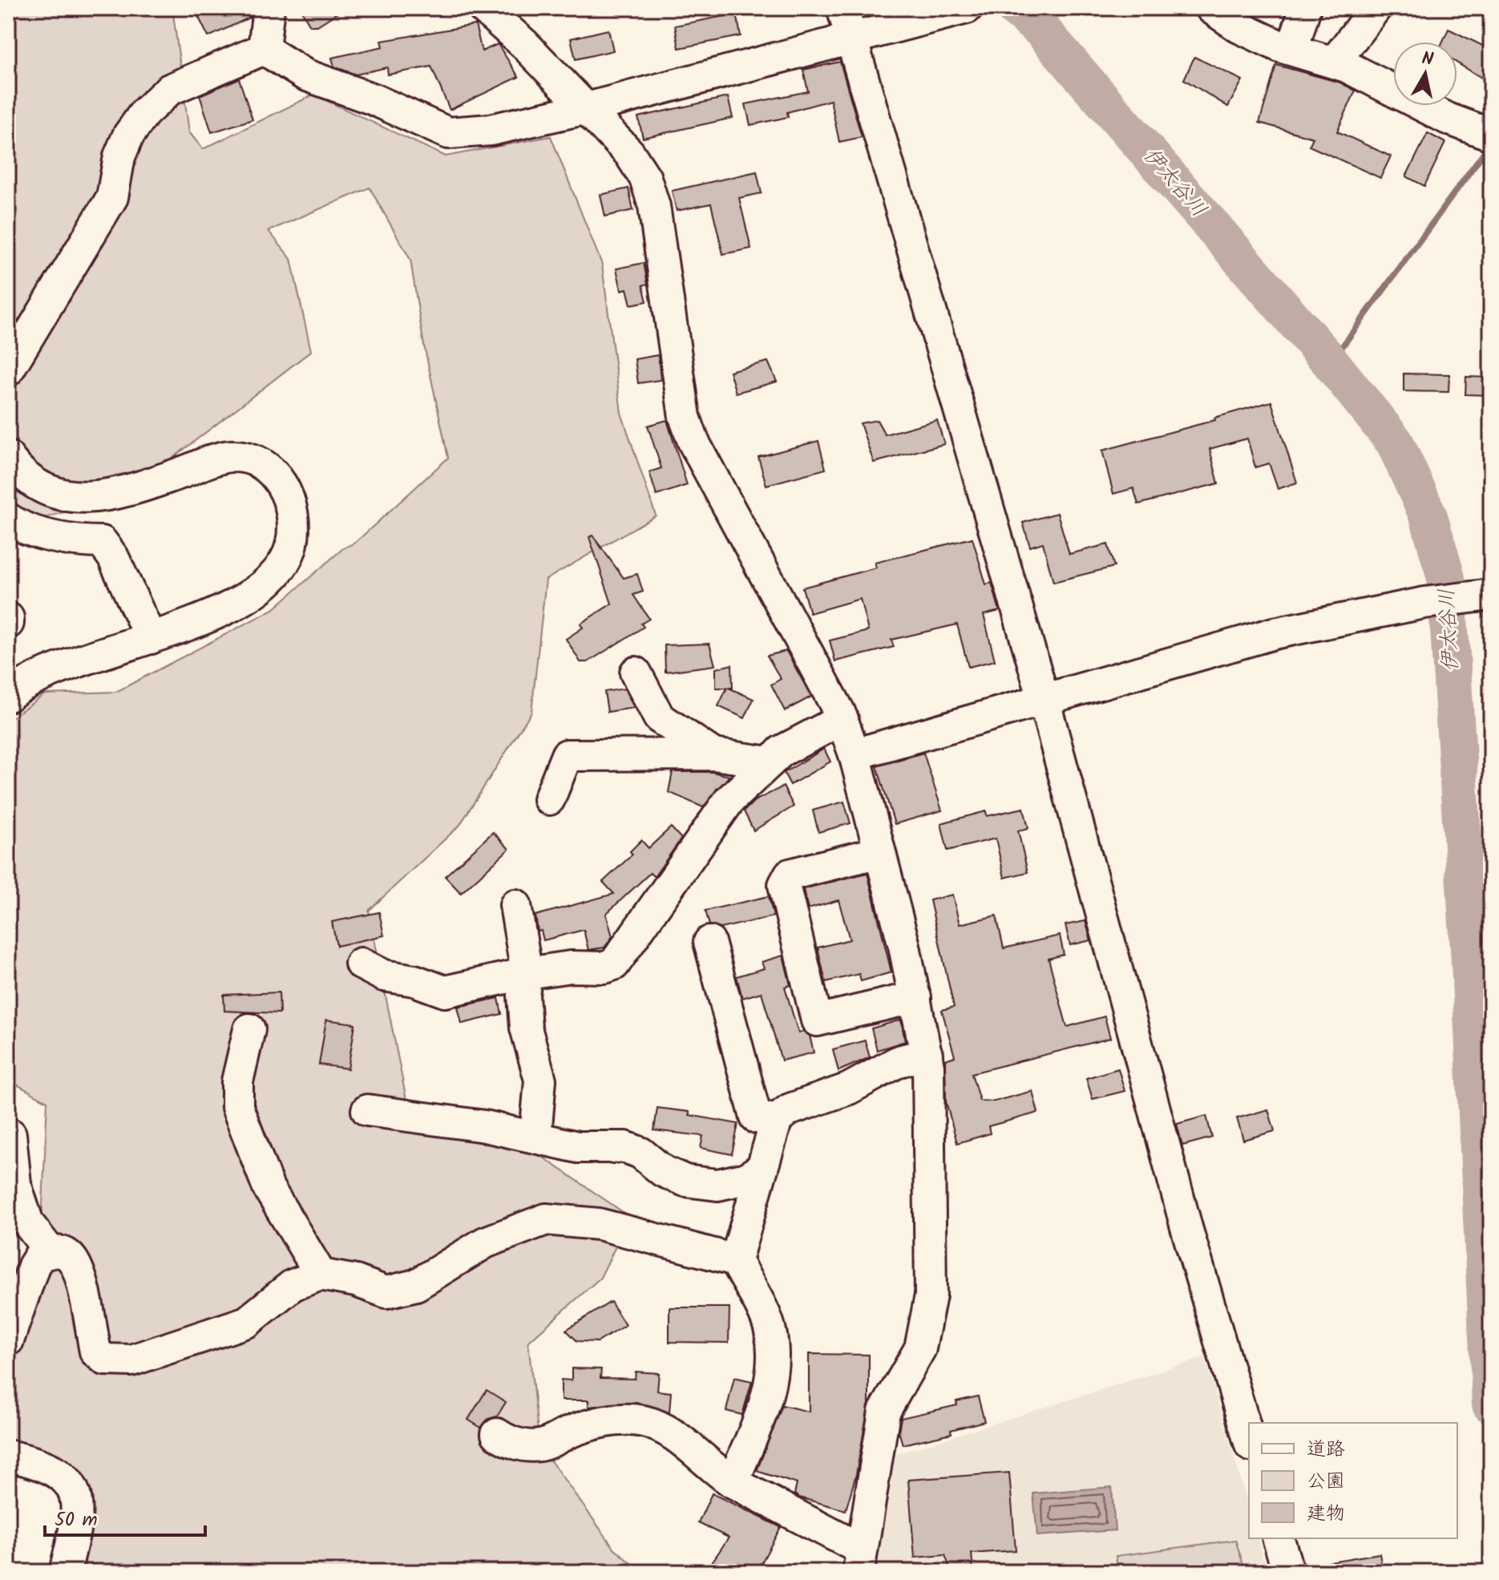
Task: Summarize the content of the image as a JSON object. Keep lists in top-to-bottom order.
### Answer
{
  "water": ["伊太谷川"],
  "legend": ["道路", "公園", "建物"],
  "scale_bar": "50 m",
  "north": "top"
}
